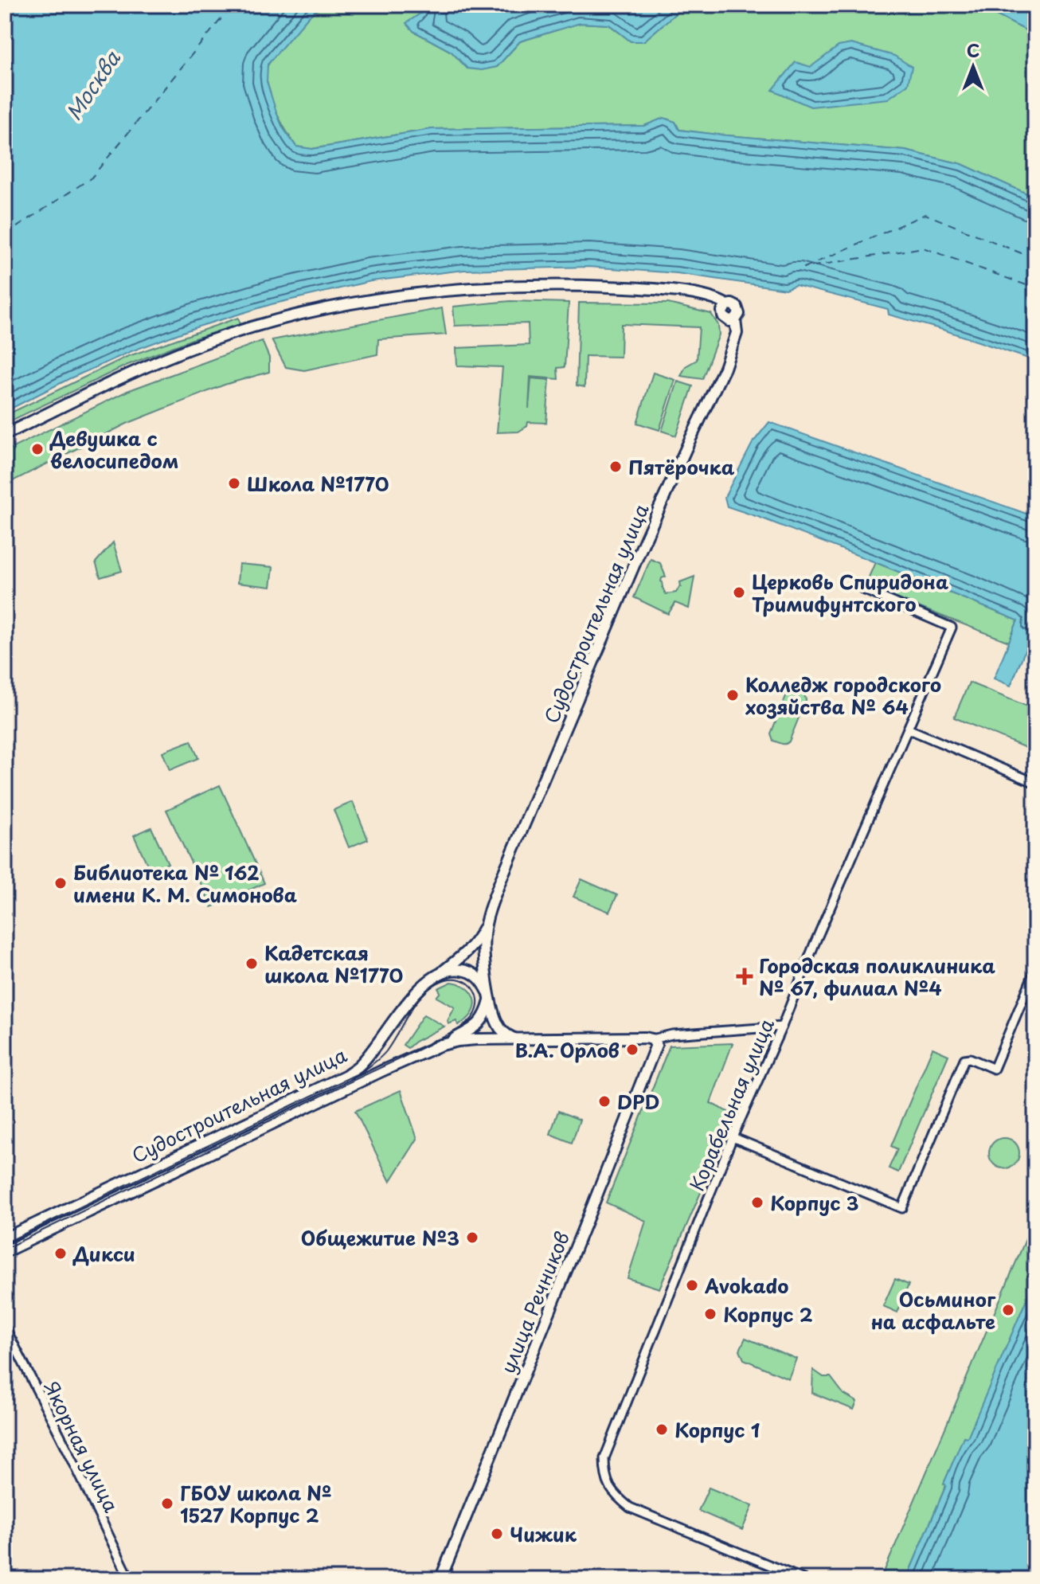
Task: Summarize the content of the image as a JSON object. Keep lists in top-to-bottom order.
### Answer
{
  "streets": {
    "street": [
      "Судостроительная улица",
      "Корабельная улица",
      "улица Речников",
      "Якорная улица"
    ]
  },
  "water": ["Москва"],
  "places": {
    "other": [
      "Девушка с велосипедом",
      "Пятёрочка",
      "Школа №1770",
      "Церковь Спиридона Тримифунтского",
      "Колледж городского хозяйства № 64",
      "Библиотека № 162 имени К. М. Симонова",
      "Кадетская школа №1770",
      "В.А. Орлов",
      "DPD",
      "Корпус 3",
      "Общежитие №3",
      "Дикси",
      "Avokado",
      "Осьминог на асфальте",
      "Корпус 2",
      "Корпус 1",
      "ГБОУ школа № 1527 Корпус 2",
      "Чижик"
    ],
    "health": ["Городская поликлиника № 67, филиал №4"]
  },
  "north": "top"
}
